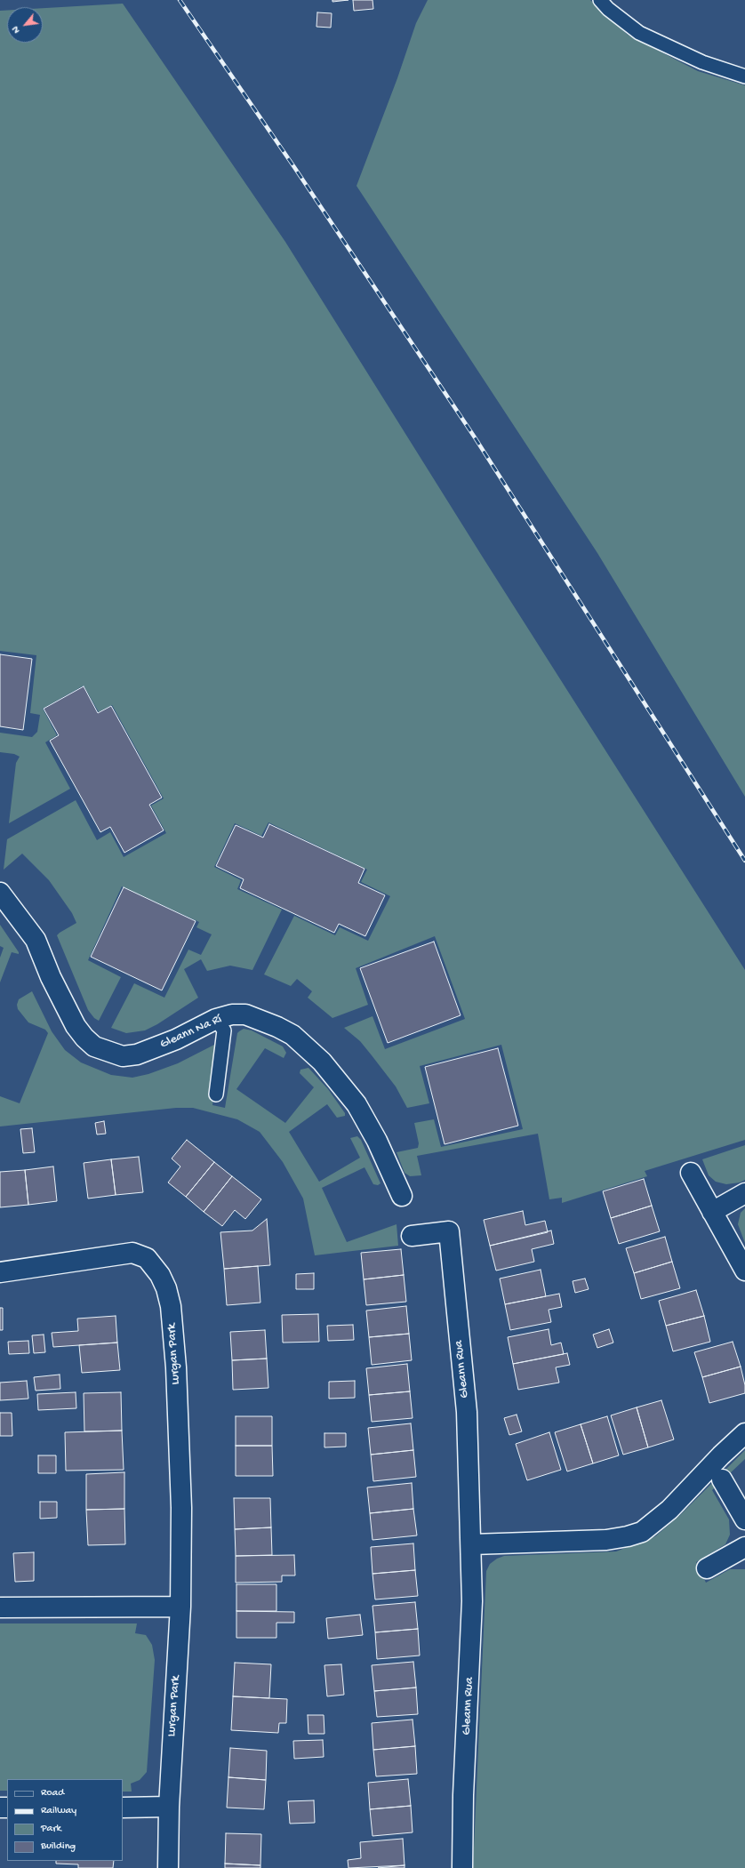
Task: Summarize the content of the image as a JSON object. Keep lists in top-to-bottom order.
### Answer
{
  "streets": {
    "street": ["Gleann Na Rí", "Lurgan Park", "Gleann Rua"]
  },
  "legend": [
    "Road",
    "Railway",
    "Park",
    "Building"
  ],
  "north": "bottom left"
}
